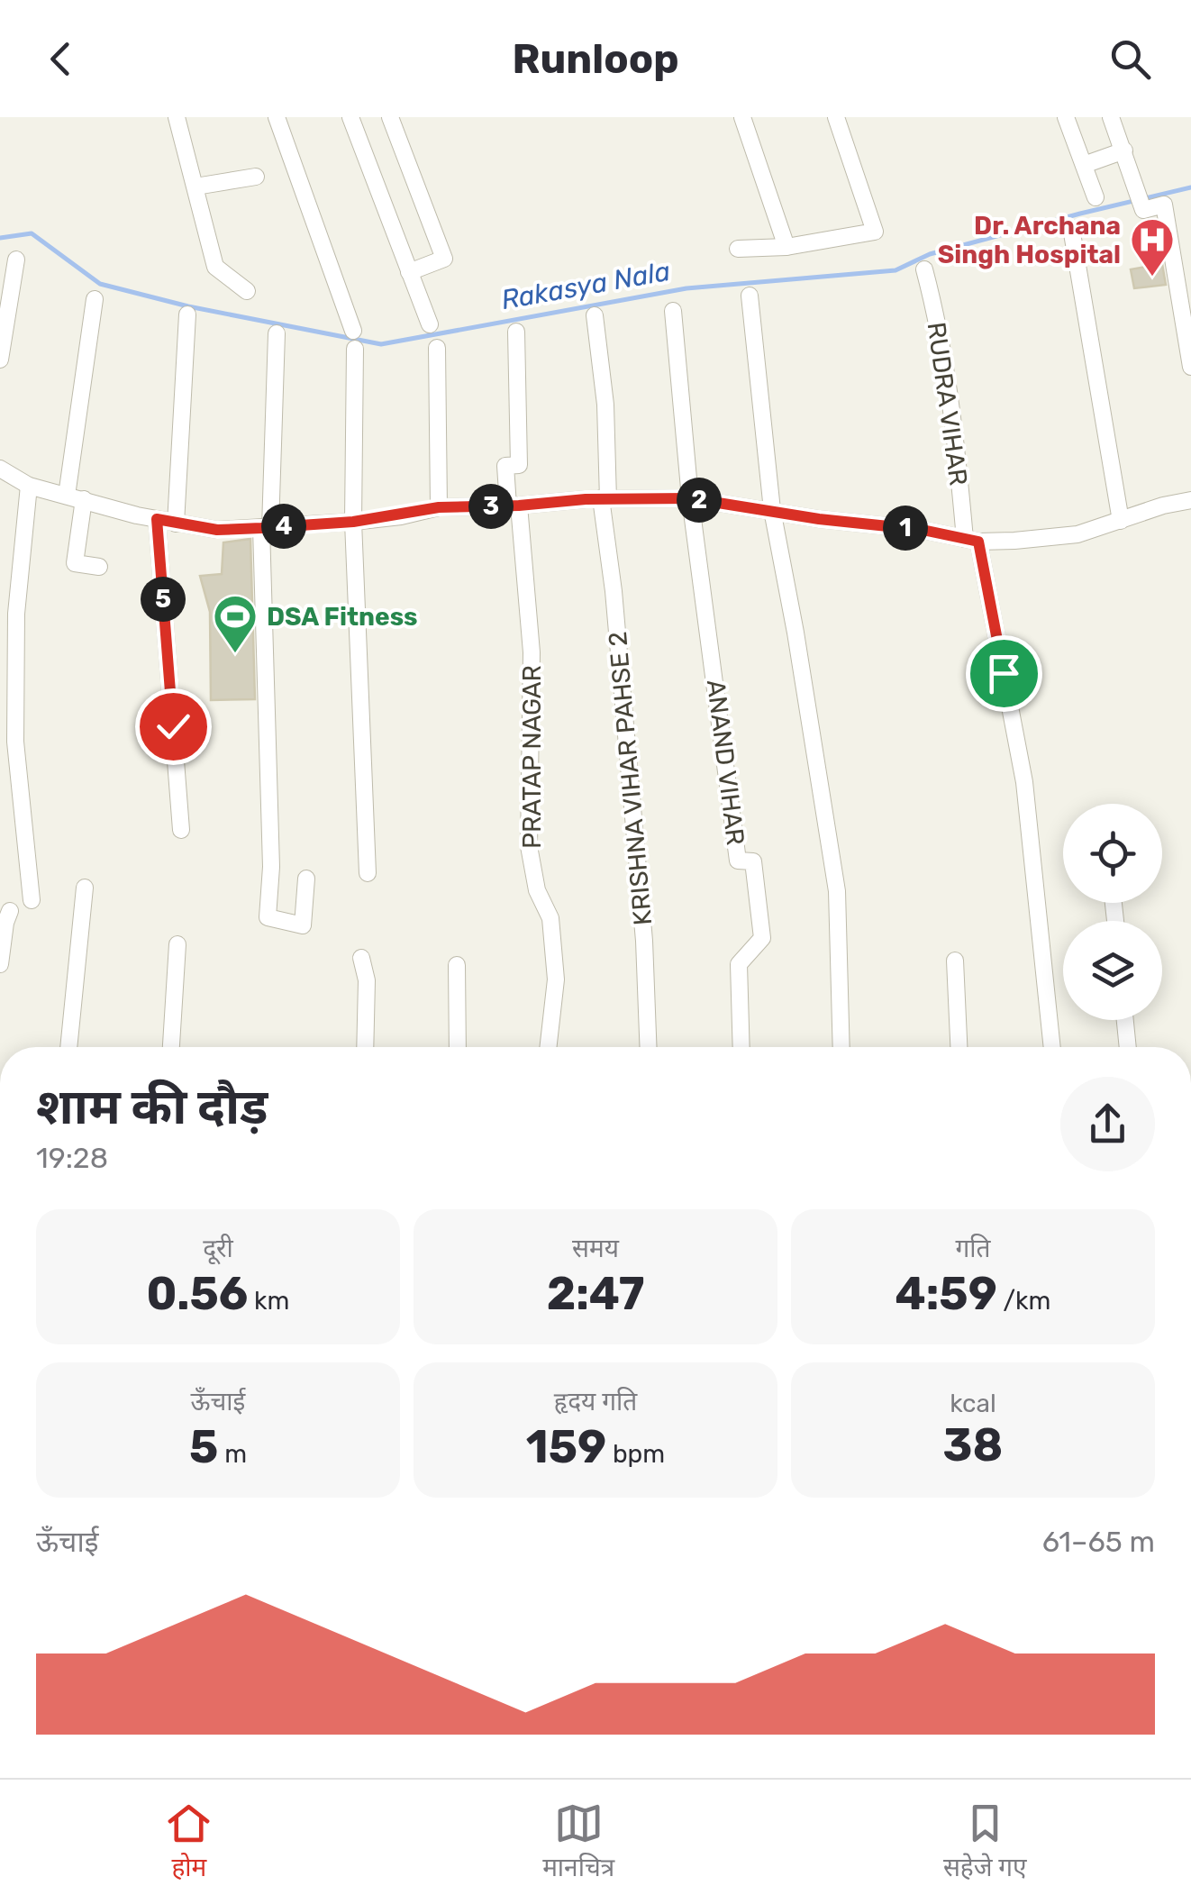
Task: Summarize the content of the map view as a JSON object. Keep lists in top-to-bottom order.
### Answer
{
  "streets": {
    "street": [
      "RUDRA VIHAR",
      "PRATAP NAGAR",
      "ANAND VIHAR",
      "KRISHNA VIHAR PAHSE 2"
    ]
  },
  "water": ["Rakasya Nala"],
  "places": {
    "hospital": ["Dr. Archana Singh Hospital"],
    "sports": ["DSA Fitness"]
  },
  "page": {
    "header": "Runloop",
    "pins": [
      "2",
      "3",
      "4",
      "1",
      "5"
    ],
    "heading": ["शाम की दौड़", "19:28"],
    "stats": [
      ["दूरी", "0.56 km"],
      ["समय", "2:47"],
      ["गति", "4:59 /km"],
      ["ऊँचाई", "5 m"],
      ["हृदय गति", "159 bpm"],
      ["kcal", "38"]
    ],
    "chart": ["ऊँचाई", "61–65 m"],
    "tabs": ["होम", "मानचित्र", "सहेजे गए"]
  }
}
